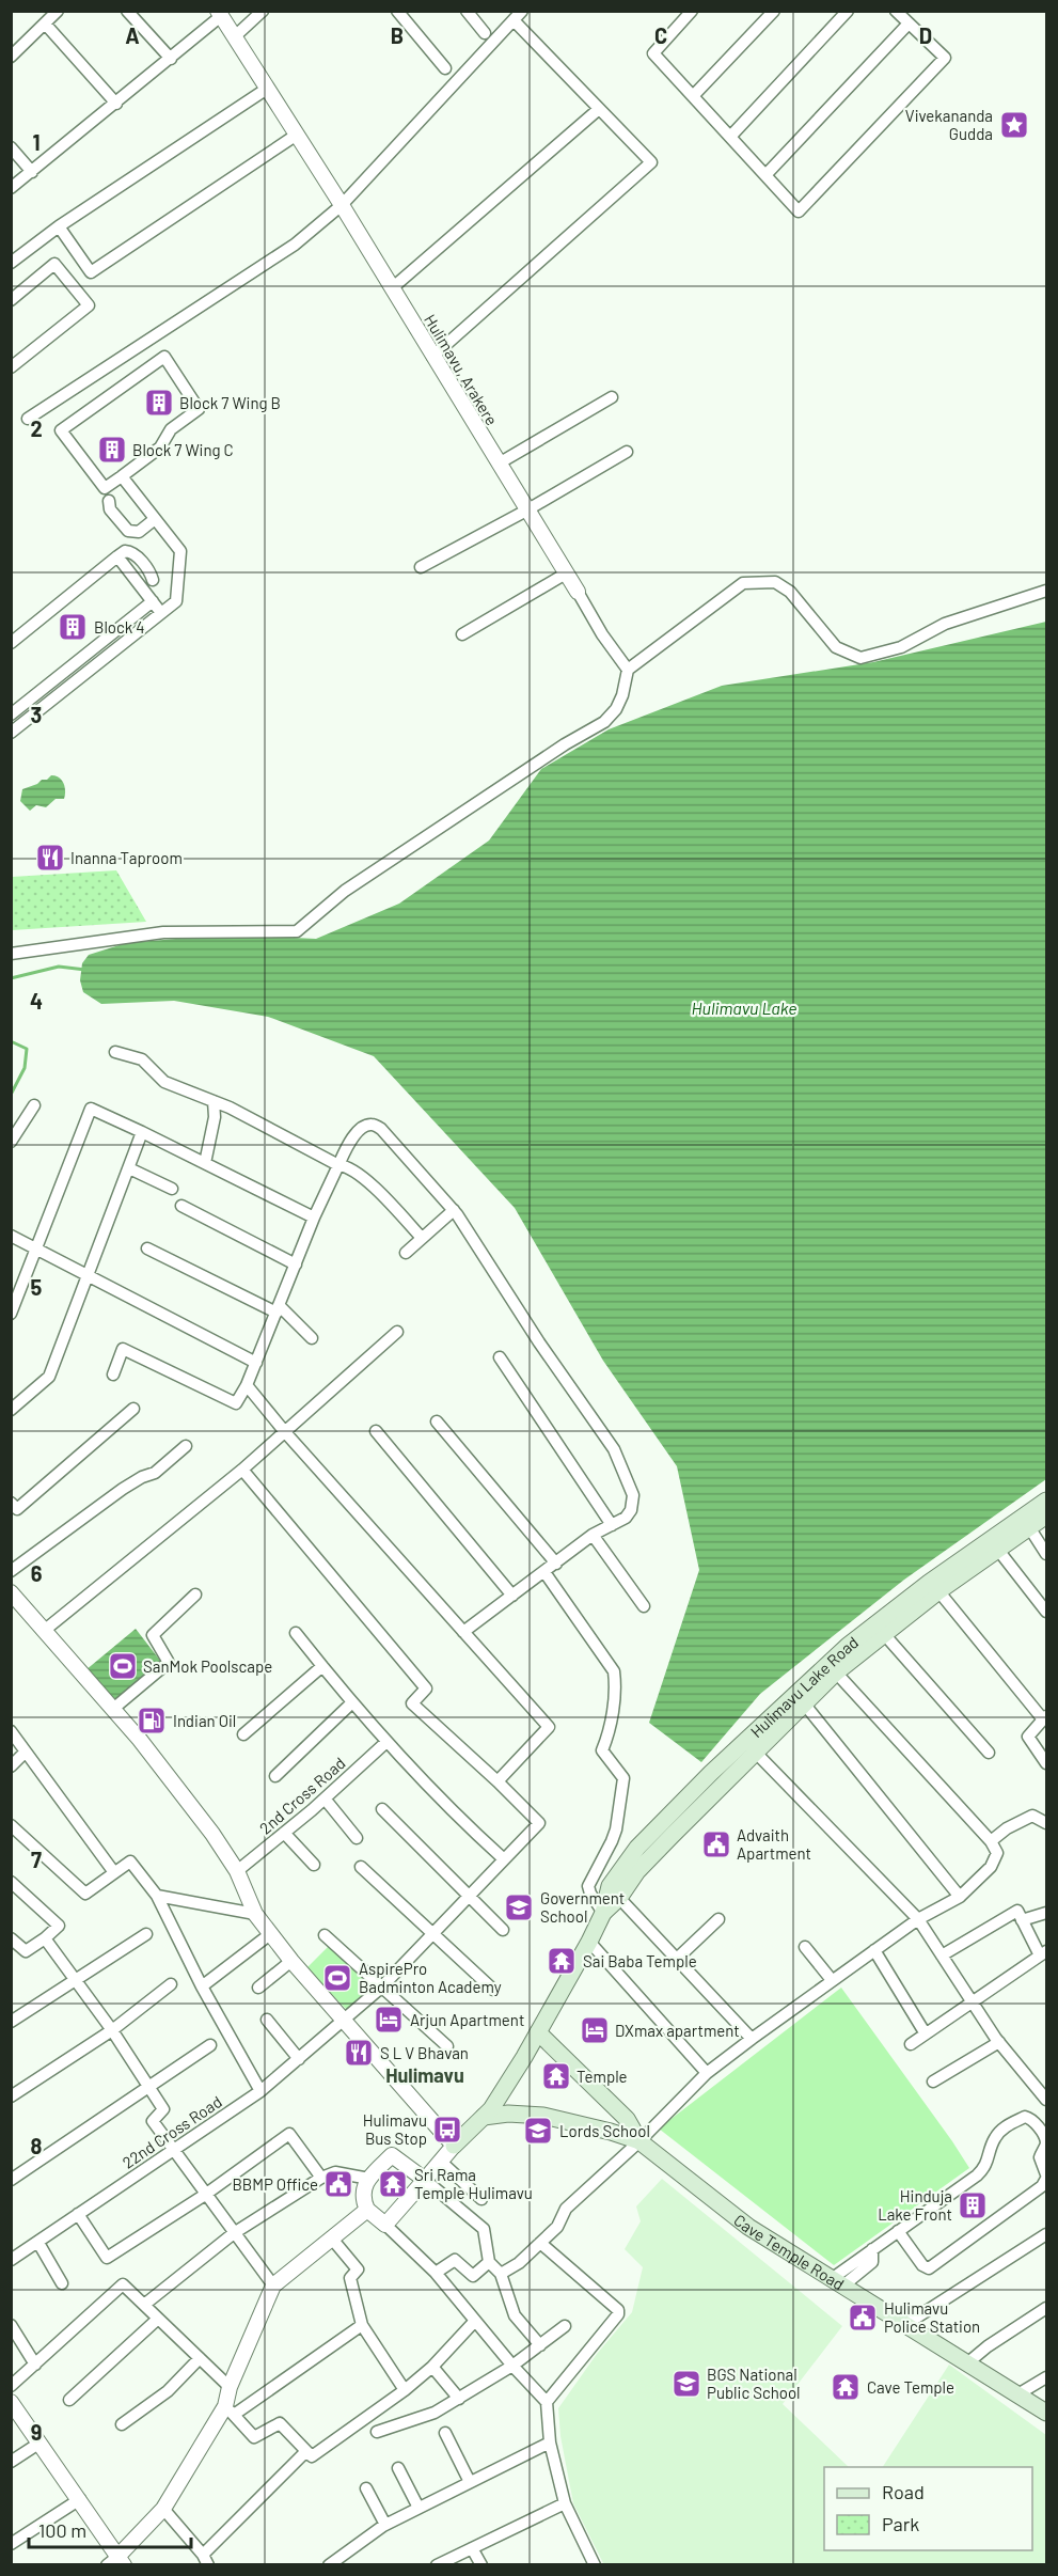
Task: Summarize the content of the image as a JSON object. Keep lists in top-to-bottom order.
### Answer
{
  "streets": {
    "main road": ["Hulimavu Lake Road", "Cave Temple Road"],
    "street": ["Hulimavu, Arakere", "2nd Cross Road", "22nd Cross Road"]
  },
  "crossings": [
    ["Hulimavu Lake Road", "Cave Temple Road"]
  ],
  "districts": ["Hulimavu"],
  "water": ["Hulimavu Lake"],
  "places": {
    "place": ["Vivekananda Gudda"],
    "building": [
      "Block 7 Wing B",
      "Block 7 Wing C",
      "Block 4",
      "Hinduja Lake Front"
    ],
    "restaurant": ["Inanna Taproom", "S L V Bhavan"],
    "sports": ["SanMok Poolscape", "AspirePro Badminton Academy"],
    "fuel station": ["Indian Oil"],
    "public building": ["Advaith Apartment", "BBMP Office", "Hulimavu Police Station"],
    "school or university": ["Government School", "Lords School", "BGS National Public School"],
    "temple": [
      "Sai Baba Temple",
      "Temple",
      "Sri Rama Temple Hulimavu",
      "Cave Temple"
    ],
    "hotel": ["Arjun Apartment", "DXmax apartment"],
    "bus stop": ["Hulimavu Bus Stop"]
  },
  "legend": ["Road", "Park"],
  "scale_bar": "100 m",
  "grid": {
    "columns": [
      "A",
      "B",
      "C",
      "D"
    ],
    "rows": [
      "1",
      "2",
      "3",
      "4",
      "5",
      "6",
      "7",
      "8",
      "9"
    ]
  }
}
